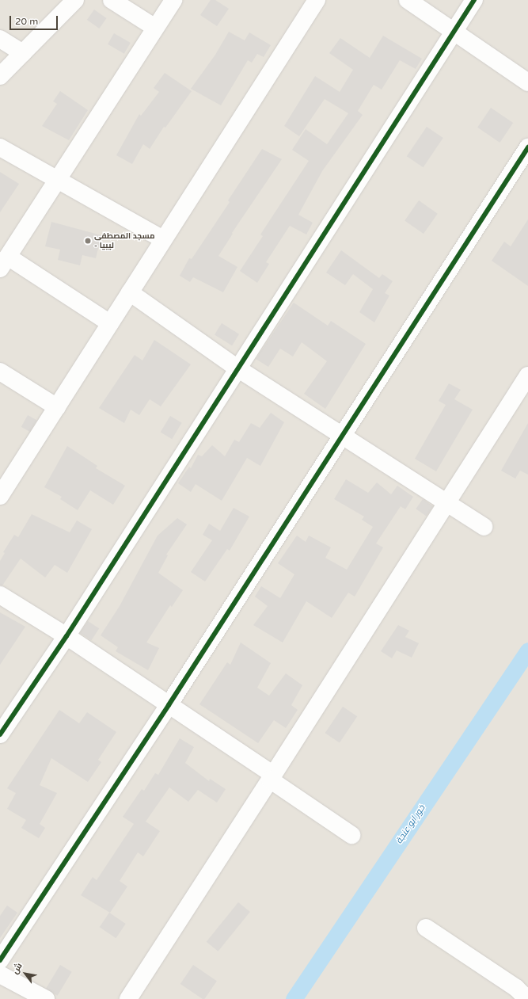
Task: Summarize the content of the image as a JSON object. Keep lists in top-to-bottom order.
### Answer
{
  "water": ["خور ابو عنجة"],
  "places": ["مسجد المصطفى - ليبيا"],
  "scale_bar": "20 m",
  "north": "top left"
}
